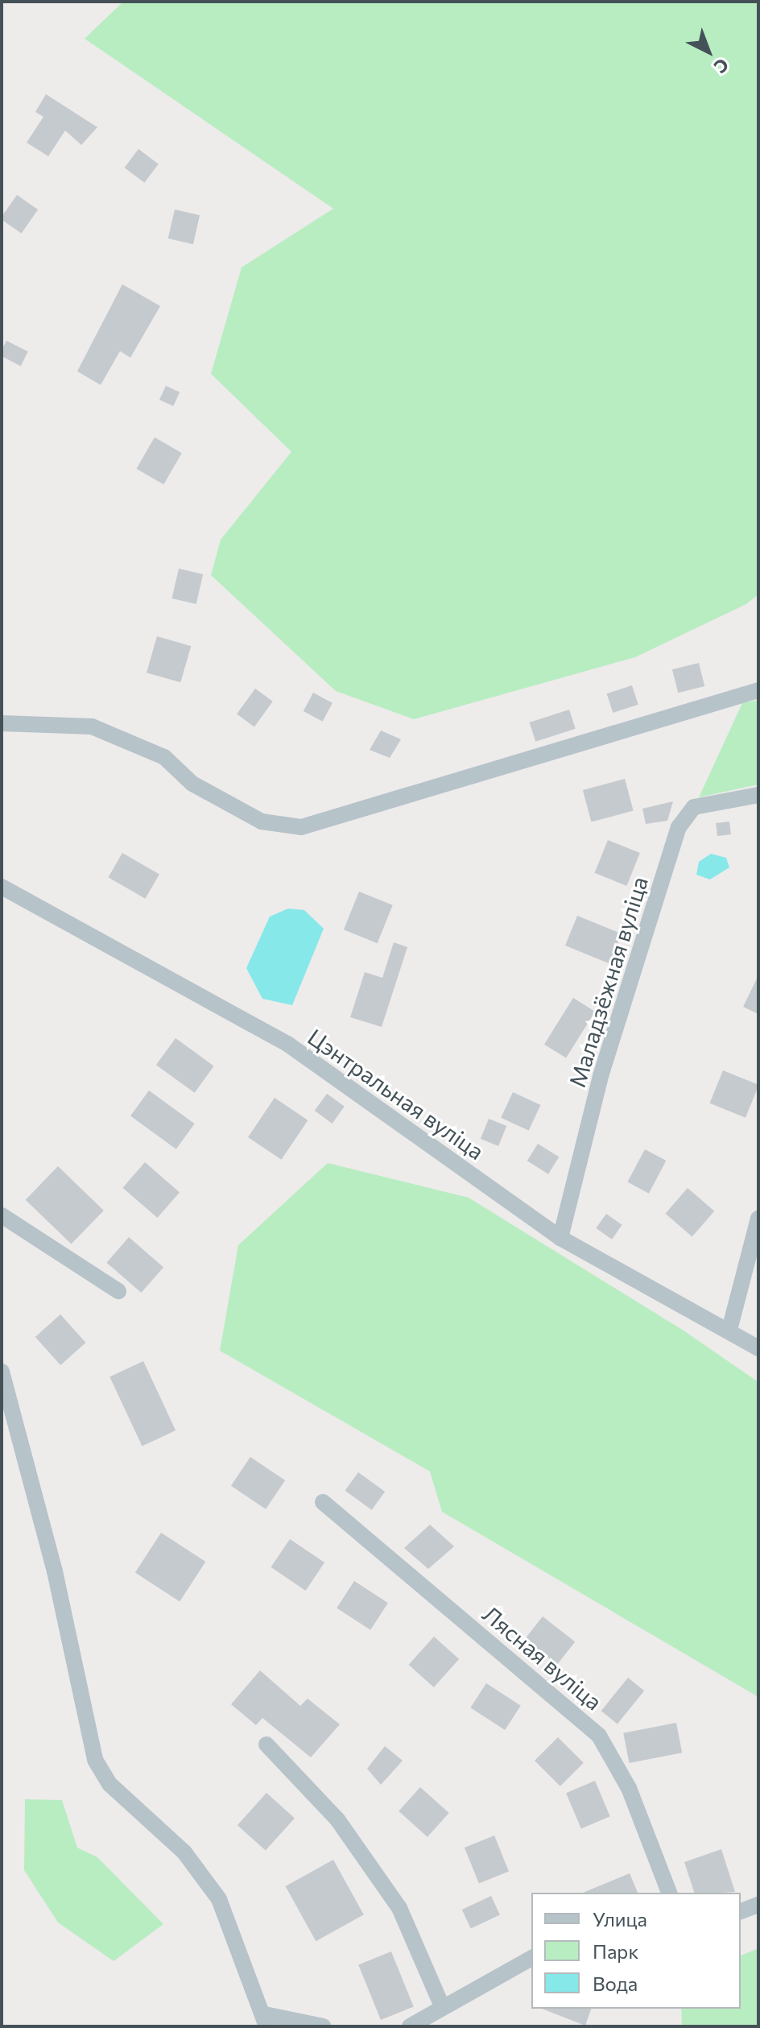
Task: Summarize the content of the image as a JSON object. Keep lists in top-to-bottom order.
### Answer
{
  "streets": {
    "street": ["Маладзёжная вуліца", "Цэнтральная вуліца", "Лясная вуліца"]
  },
  "crossings": [
    ["Маладзёжная вуліца", "Цэнтральная вуліца"]
  ],
  "legend": ["Улица", "Парк", "Вода"],
  "north": "bottom right"
}
